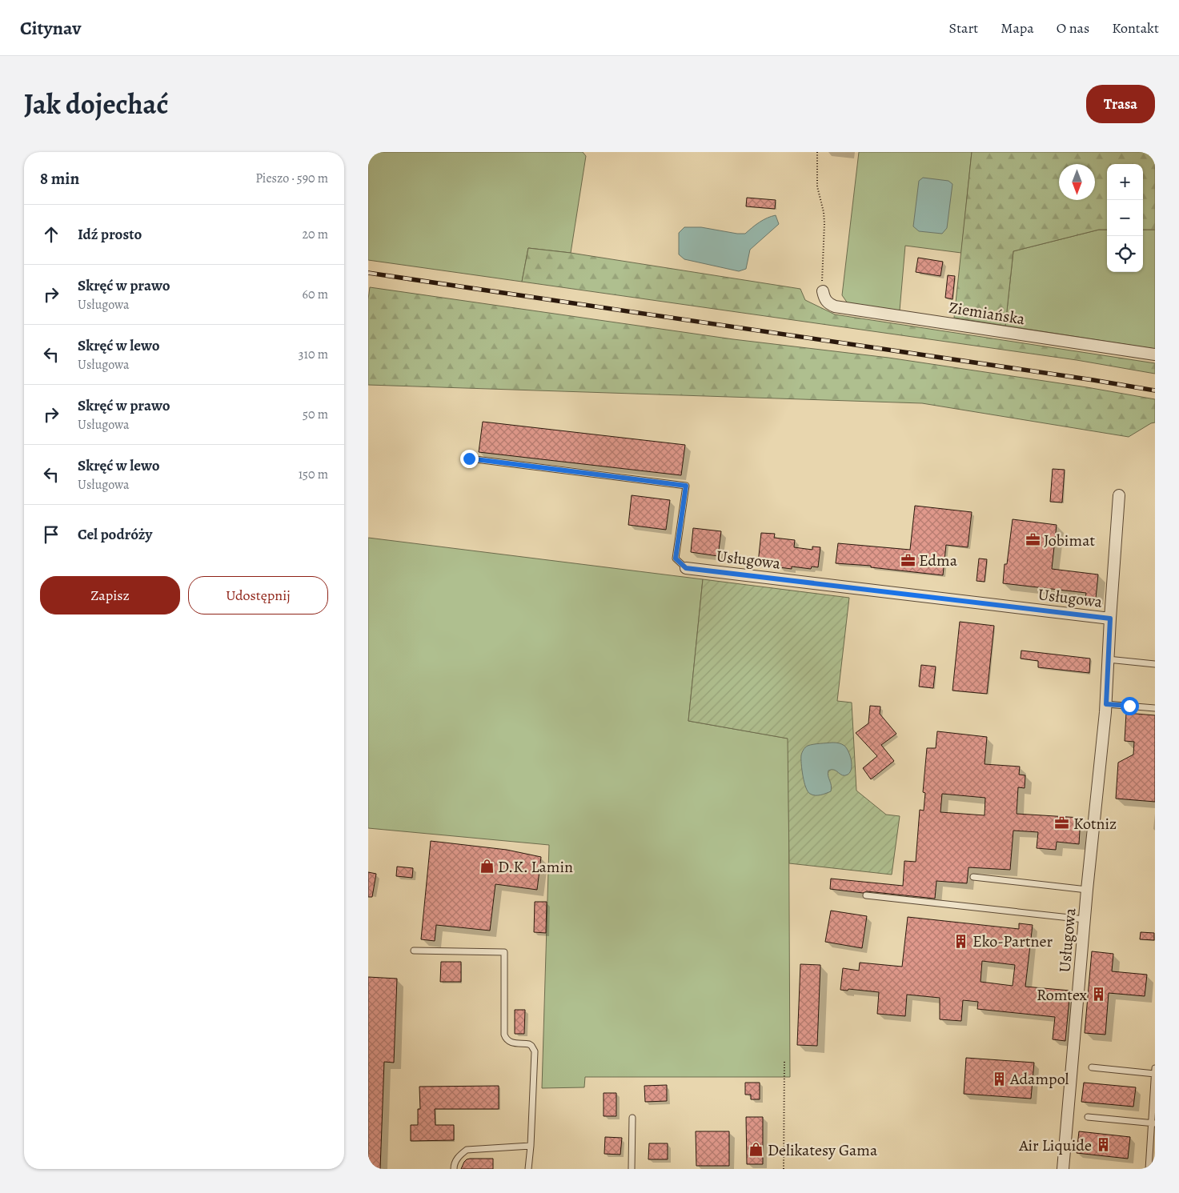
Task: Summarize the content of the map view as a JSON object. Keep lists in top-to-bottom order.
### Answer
{
  "streets": {
    "street": ["Ziemiańska", "Usługowa"]
  },
  "places": {
    "office": ["Jobimat", "Edma", "Kotniz"],
    "shop": ["D.K. Lamin", "Delikatesy Gama"],
    "building": [
      "Eko-Partner",
      "Romtex",
      "Adampol",
      "Air Liquide"
    ]
  },
  "north": "bottom",
  "page": {
    "header": "Citynav",
    "nav": [
      "Start",
      "Mapa",
      "O nas",
      "Kontakt"
    ],
    "title": "Jak dojechać",
    "buttons": [
      "Trasa",
      ["Zapisz", "Udostępnij"]
    ],
    "heading": ["8 min", "Pieszo · 590 m"],
    "map_buttons": ["+", "−"],
    "list": [
      ["Idź prosto", "20 m"],
      ["Skręć w prawo", "Usługowa", "60 m"],
      ["Skręć w lewo", "Usługowa", "310 m"],
      ["Skręć w prawo", "Usługowa", "50 m"],
      ["Skręć w lewo", "Usługowa", "150 m"],
      "Cel podróży"
    ]
  }
}
